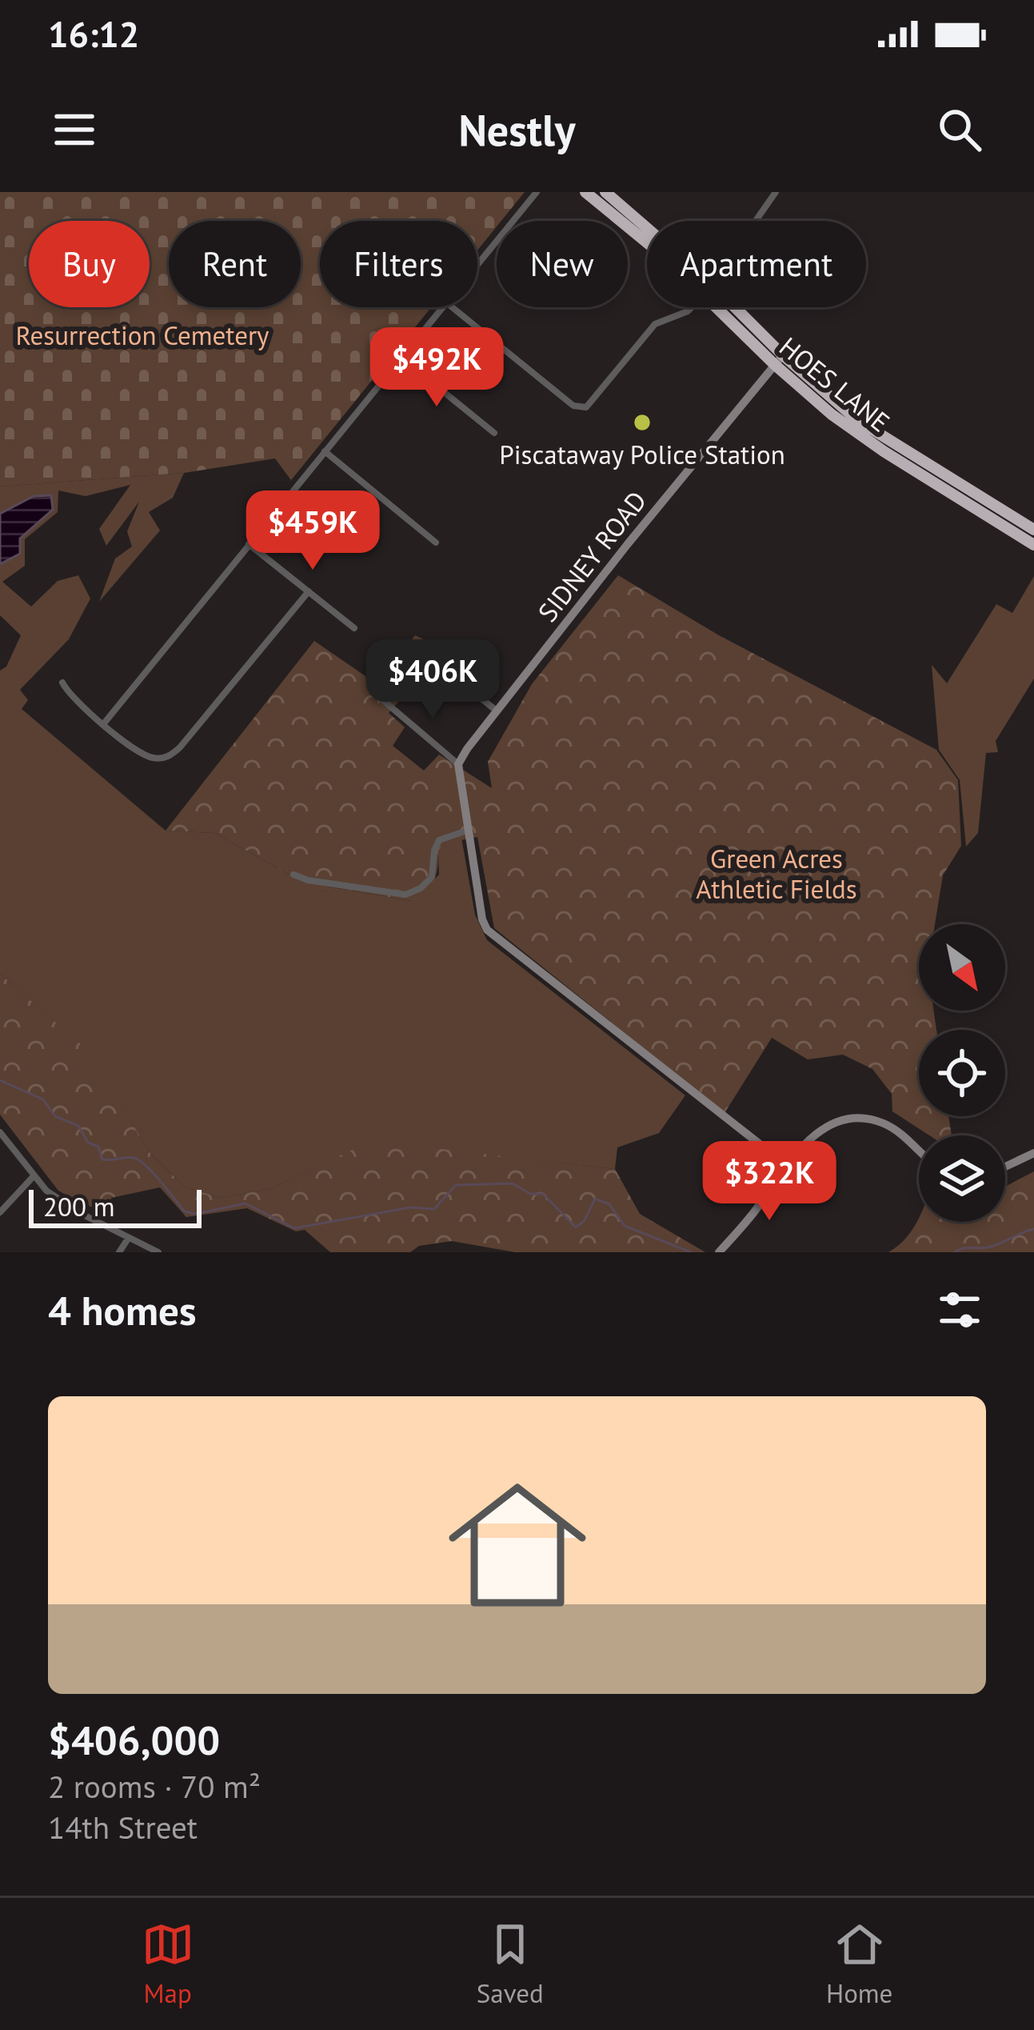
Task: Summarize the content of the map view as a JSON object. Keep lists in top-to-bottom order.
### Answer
{
  "streets": {
    "highway": ["HOES LANE"],
    "street": ["SIDNEY ROAD"]
  },
  "crossings": [
    ["HOES LANE", "SIDNEY ROAD"]
  ],
  "parks": ["Resurrection Cemetery", "Green Acres Athletic Fields"],
  "places": ["Piscataway Police Station"],
  "scale_bar": "200 m",
  "north": "bottom right",
  "page": {
    "status": "16:12",
    "header": "Nestly",
    "chip": [
      "Buy",
      "Rent",
      "Filters",
      "New",
      "Apartment"
    ],
    "price": [
      "$492K",
      "$459K",
      "$406K",
      "$322K"
    ],
    "scale": "200 m",
    "heading": "4 homes",
    "list": [
      {
        "name": "$406,000",
        "note": "2 rooms · 70 m² · 14th Street"
      }
    ],
    "tabs": ["Map", "Saved", "Home"]
  }
}
